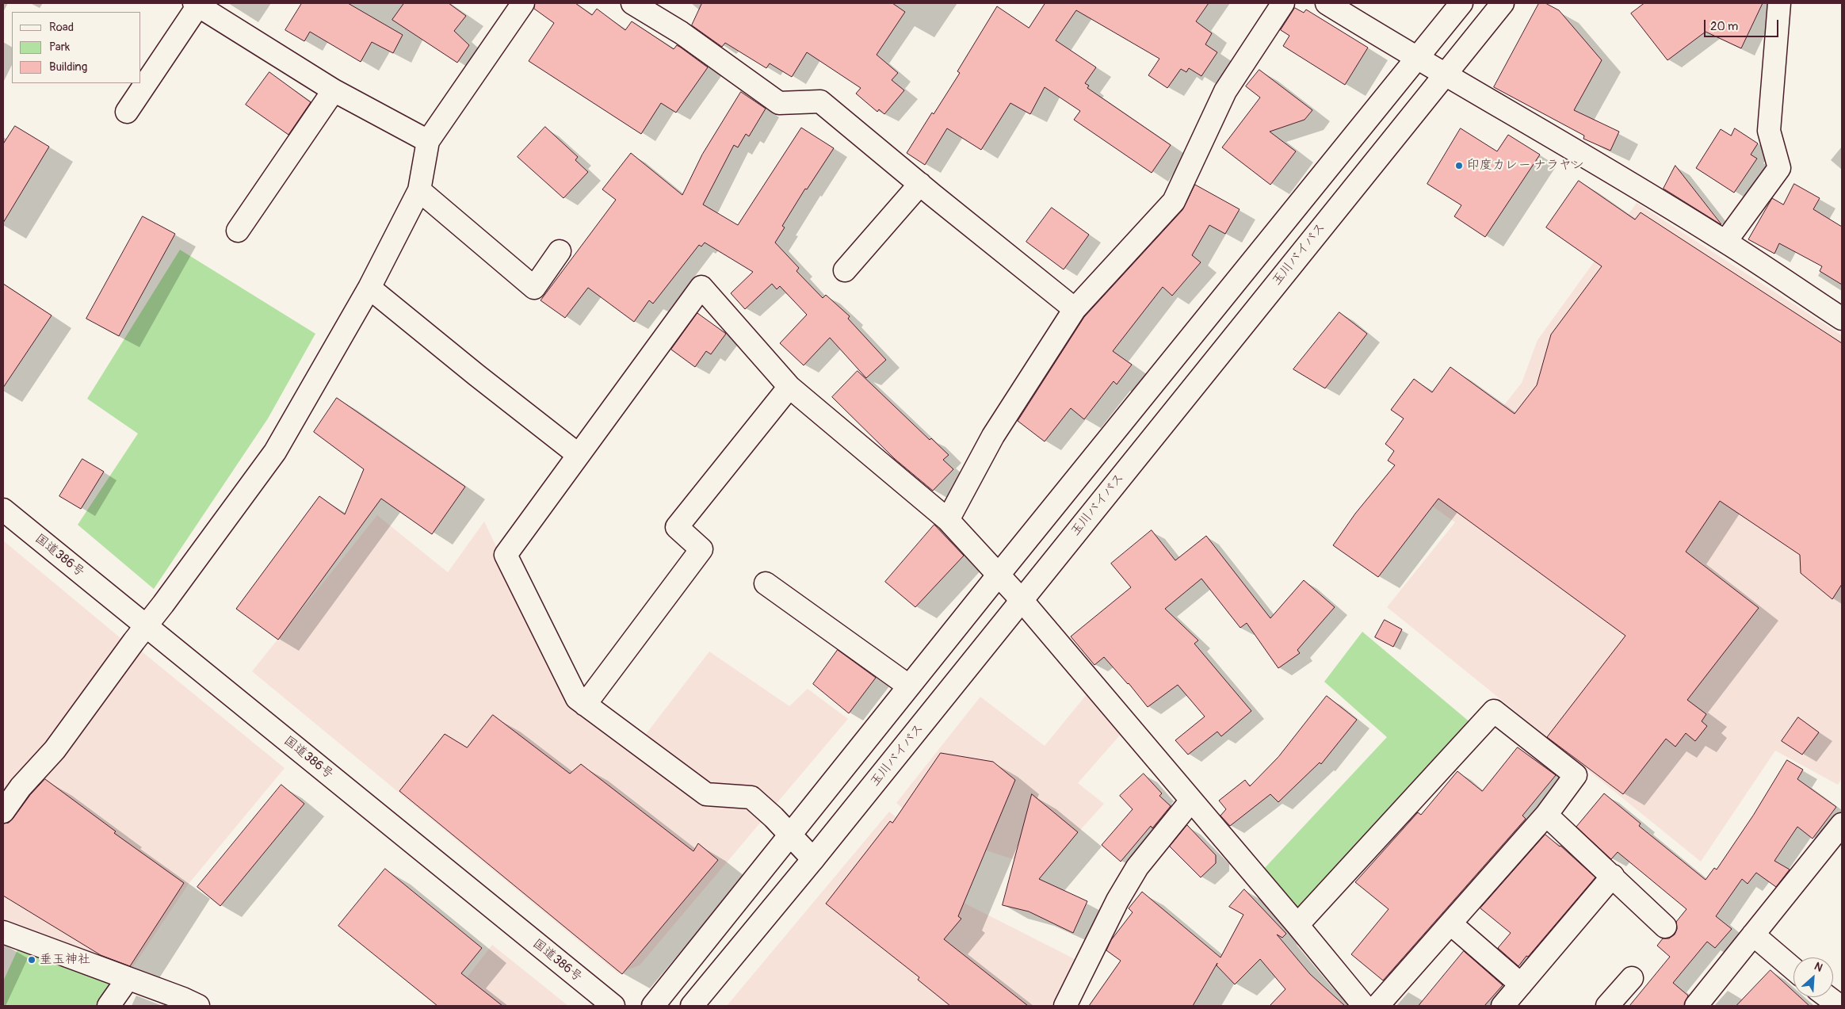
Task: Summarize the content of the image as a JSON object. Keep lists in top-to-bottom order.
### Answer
{
  "streets": {
    "main road": ["玉川バイパス", "国道386号"]
  },
  "places": ["印度カレー ナラヤン", "垂玉神社"],
  "legend": ["Road", "Park", "Building"],
  "scale_bar": "20 m",
  "north": "top right"
}
